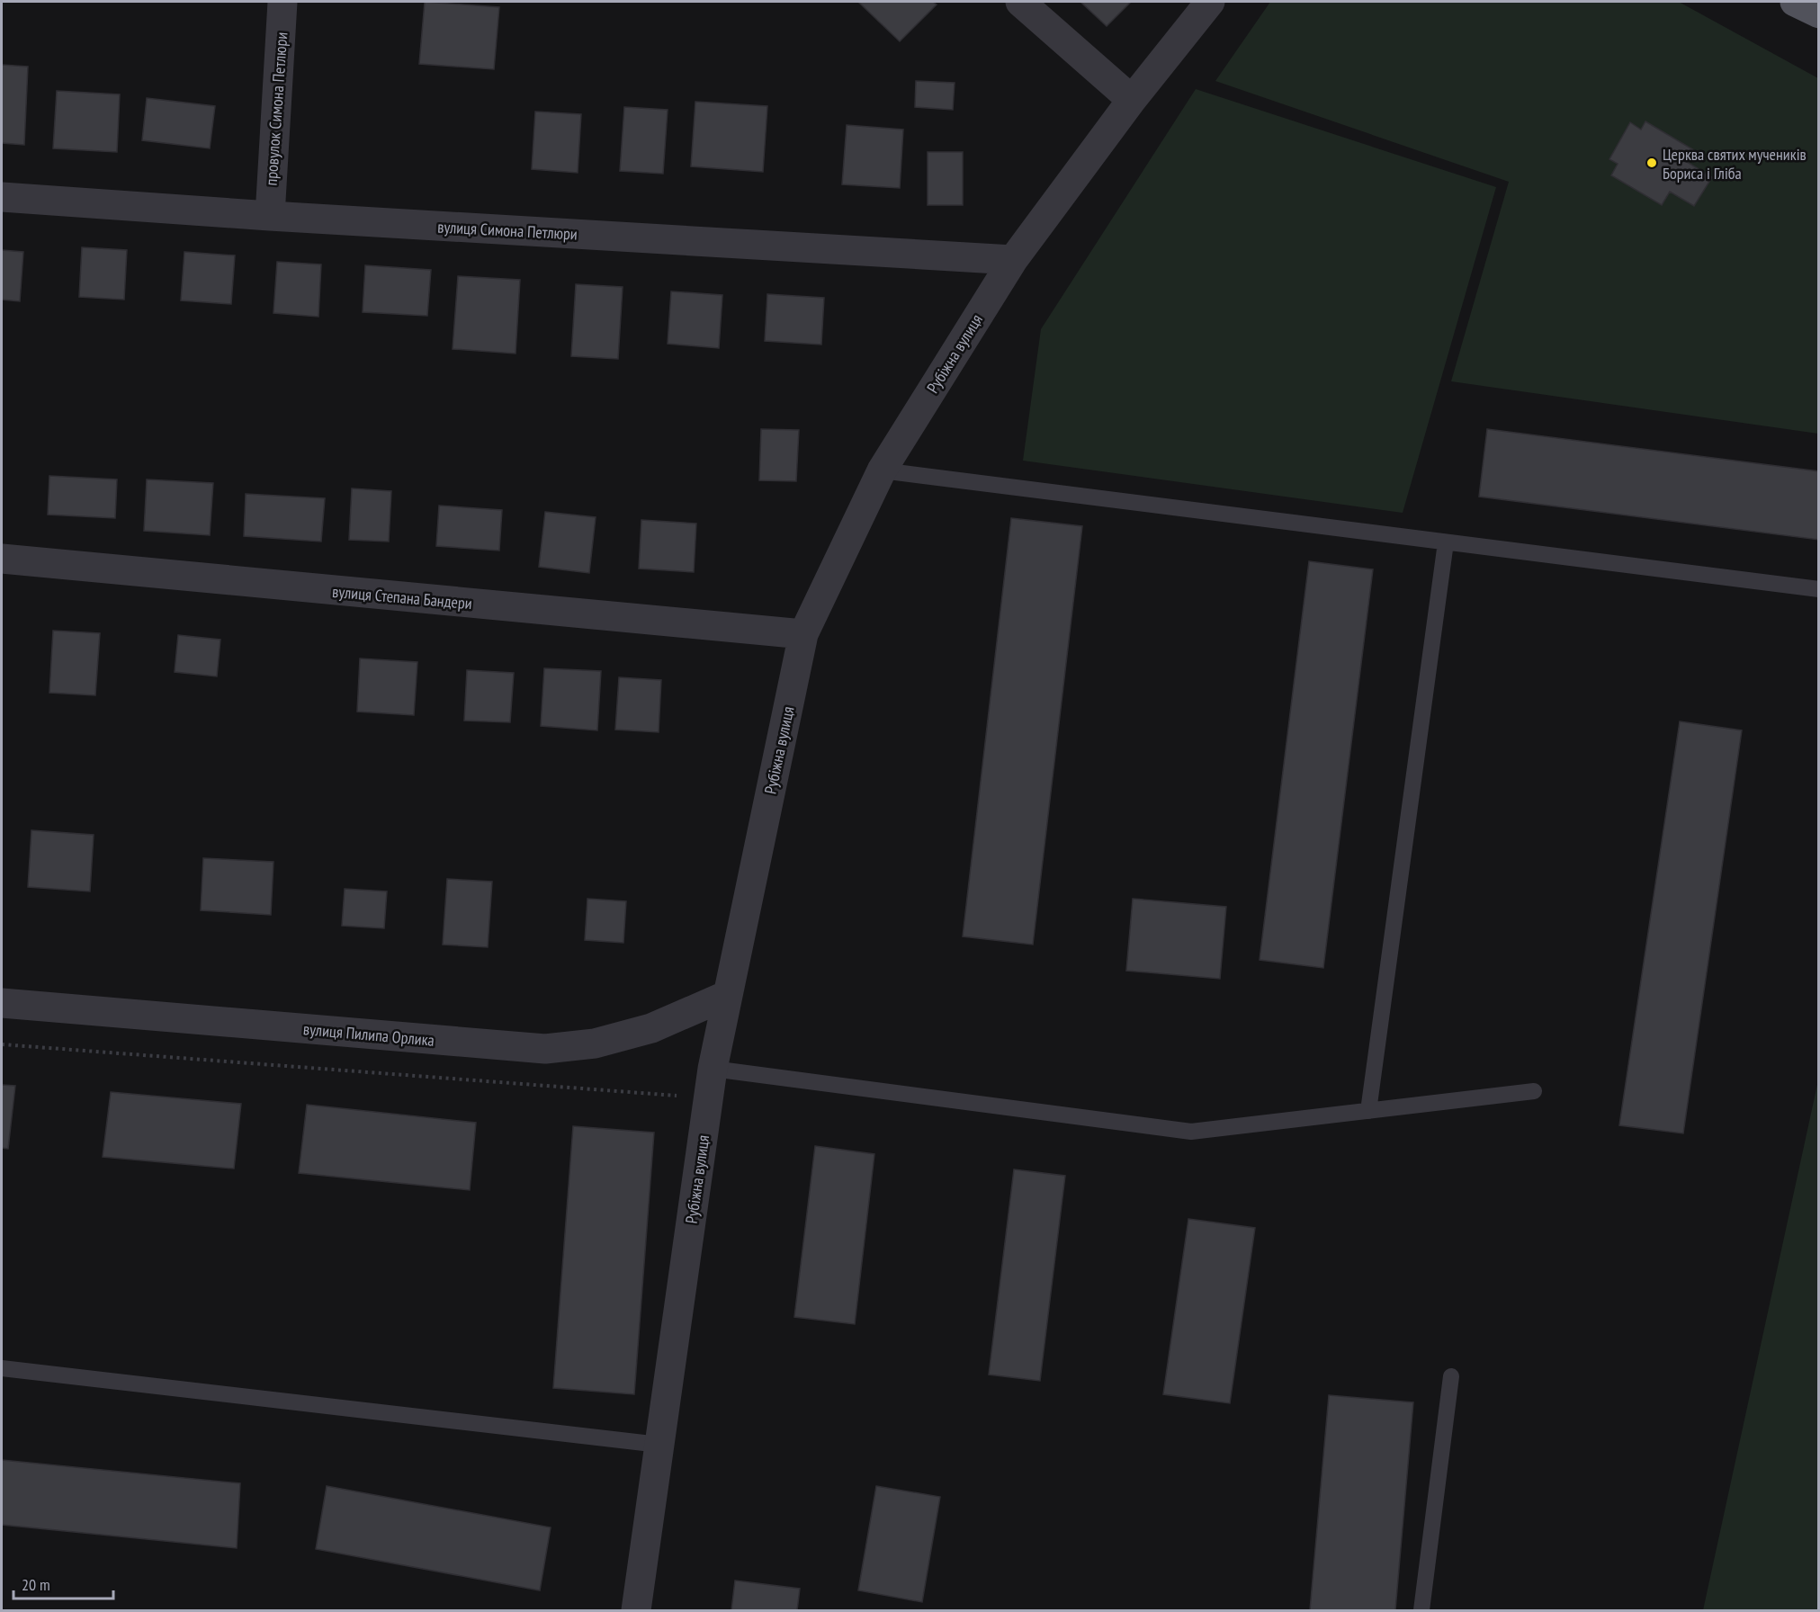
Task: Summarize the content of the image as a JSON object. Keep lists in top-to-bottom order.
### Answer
{
  "streets": {
    "street": [
      "провулок Симона Петлюри",
      "вулиця Симона Петлюри",
      "Рубіжна вулиця",
      "вулиця Степана Бандери",
      "вулиця Пилипа Орлика"
    ]
  },
  "crossings": [
    ["провулок Симона Петлюри", "вулиця Симона Петлюри"],
    ["вулиця Симона Петлюри", "Рубіжна вулиця"],
    ["Рубіжна вулиця", "вулиця Степана Бандери"],
    ["Рубіжна вулиця", "вулиця Пилипа Орлика"]
  ],
  "places": ["Церква святих мучеників Бориса і Гліба"],
  "scale_bar": "20 m"
}
